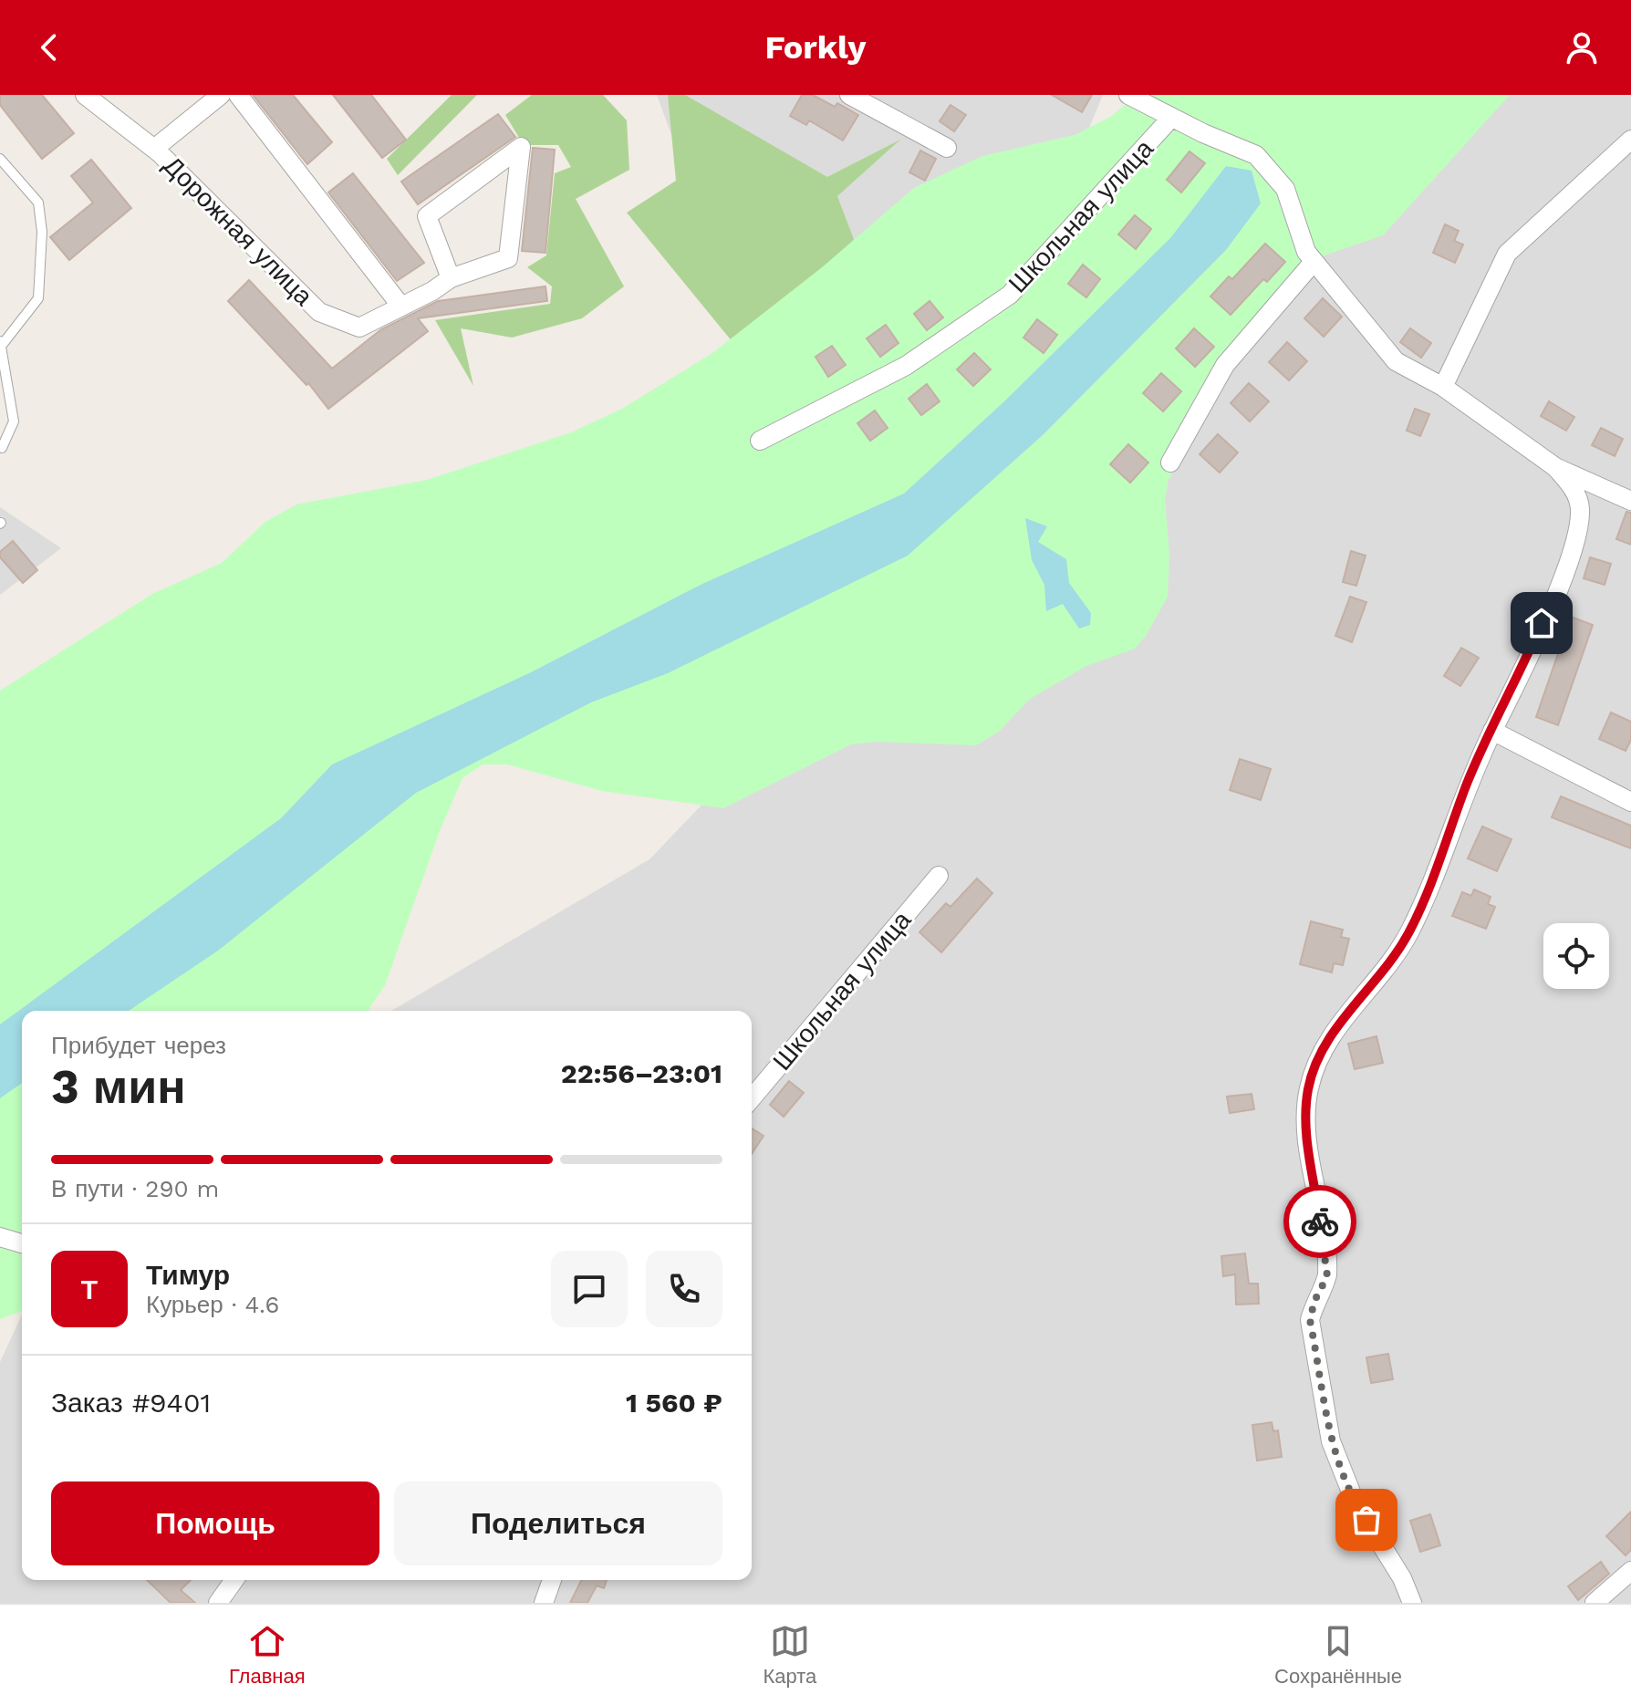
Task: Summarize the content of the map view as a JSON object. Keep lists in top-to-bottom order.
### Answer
{
  "streets": {
    "street": ["Школьная улица", "Дорожная улица"]
  },
  "page": {
    "header": "Forkly",
    "heading": ["3 мин", "Прибудет через", "22:56–23:01"],
    "panel": [
      "Тимур",
      "Курьер · 4.6",
      "Заказ #9401",
      "1 560 ₽"
    ],
    "bar": "В пути · 290 m",
    "round": "Т",
    "buttons": ["Помощь", "Поделиться"],
    "tabs": ["Главная", "Карта", "Сохранённые"]
  }
}
